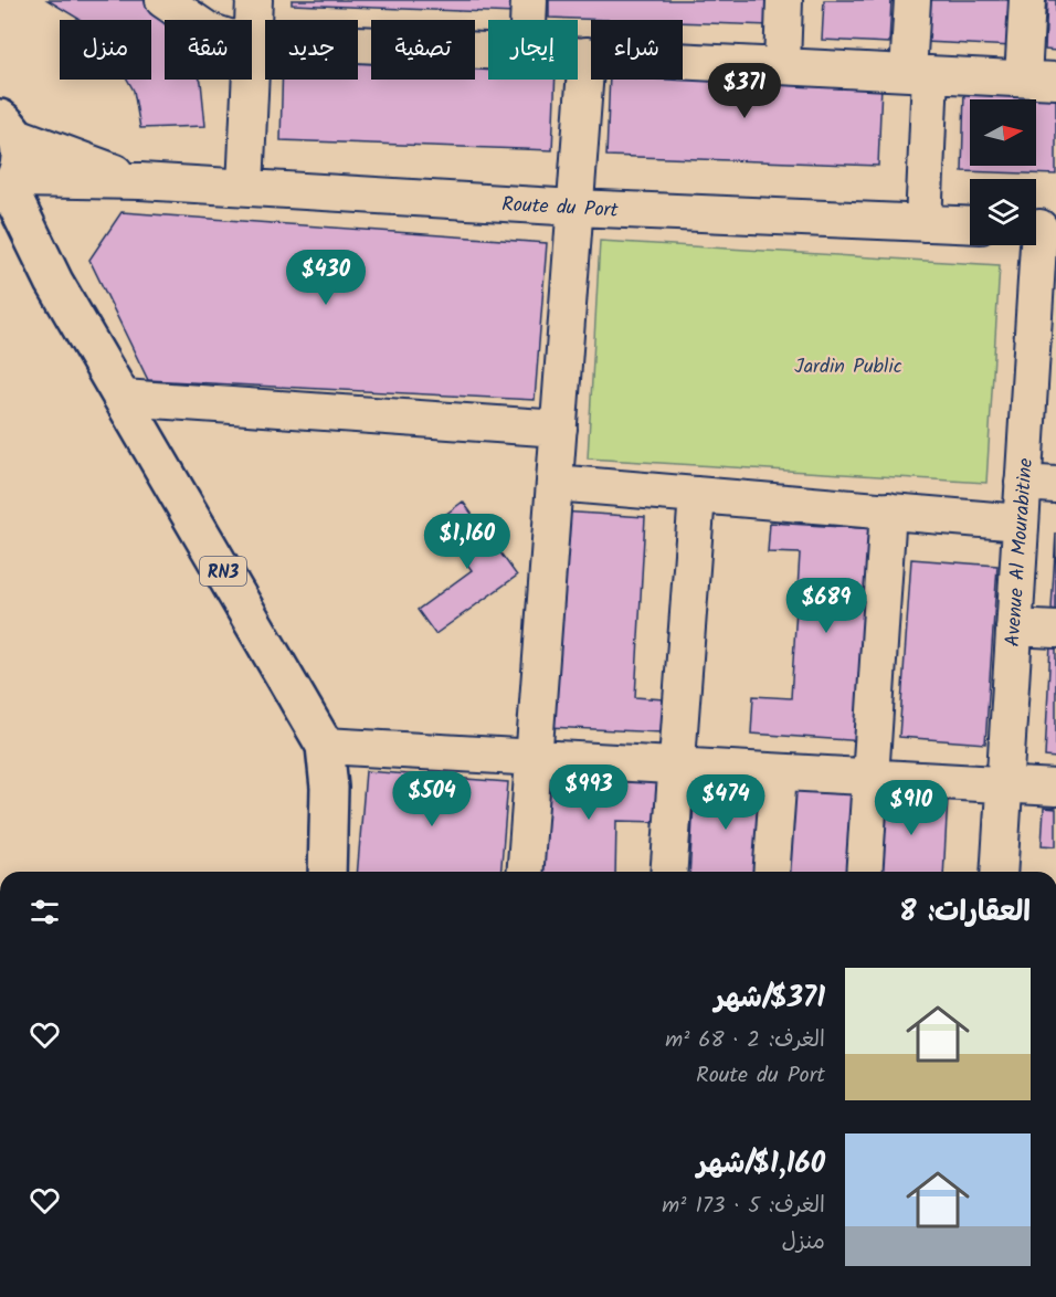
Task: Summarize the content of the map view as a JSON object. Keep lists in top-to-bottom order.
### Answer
{
  "streets": {
    "main road": ["RN3"],
    "street": ["Route du Port", "Avenue Al Mourabitine"]
  },
  "crossings": [
    ["Route du Port", "RN3"]
  ],
  "parks": ["Jardin Public"],
  "north": "right",
  "page": {
    "chip": [
      "شراء",
      "إيجار",
      "تصفية",
      "جديد",
      "شقة",
      "منزل"
    ],
    "price": [
      "$371",
      "$430",
      "$1,160",
      "$689",
      "$993",
      "$504",
      "$474",
      "$910"
    ],
    "heading": "العقارات: 8",
    "list": [
      {
        "name": "$371/شهر",
        "note": "الغرف: 2 · 68 m² · Route du Port"
      },
      {
        "name": "$1,160/شهر",
        "note": "الغرف: 5 · 173 m² · منزل"
      }
    ]
  }
}
